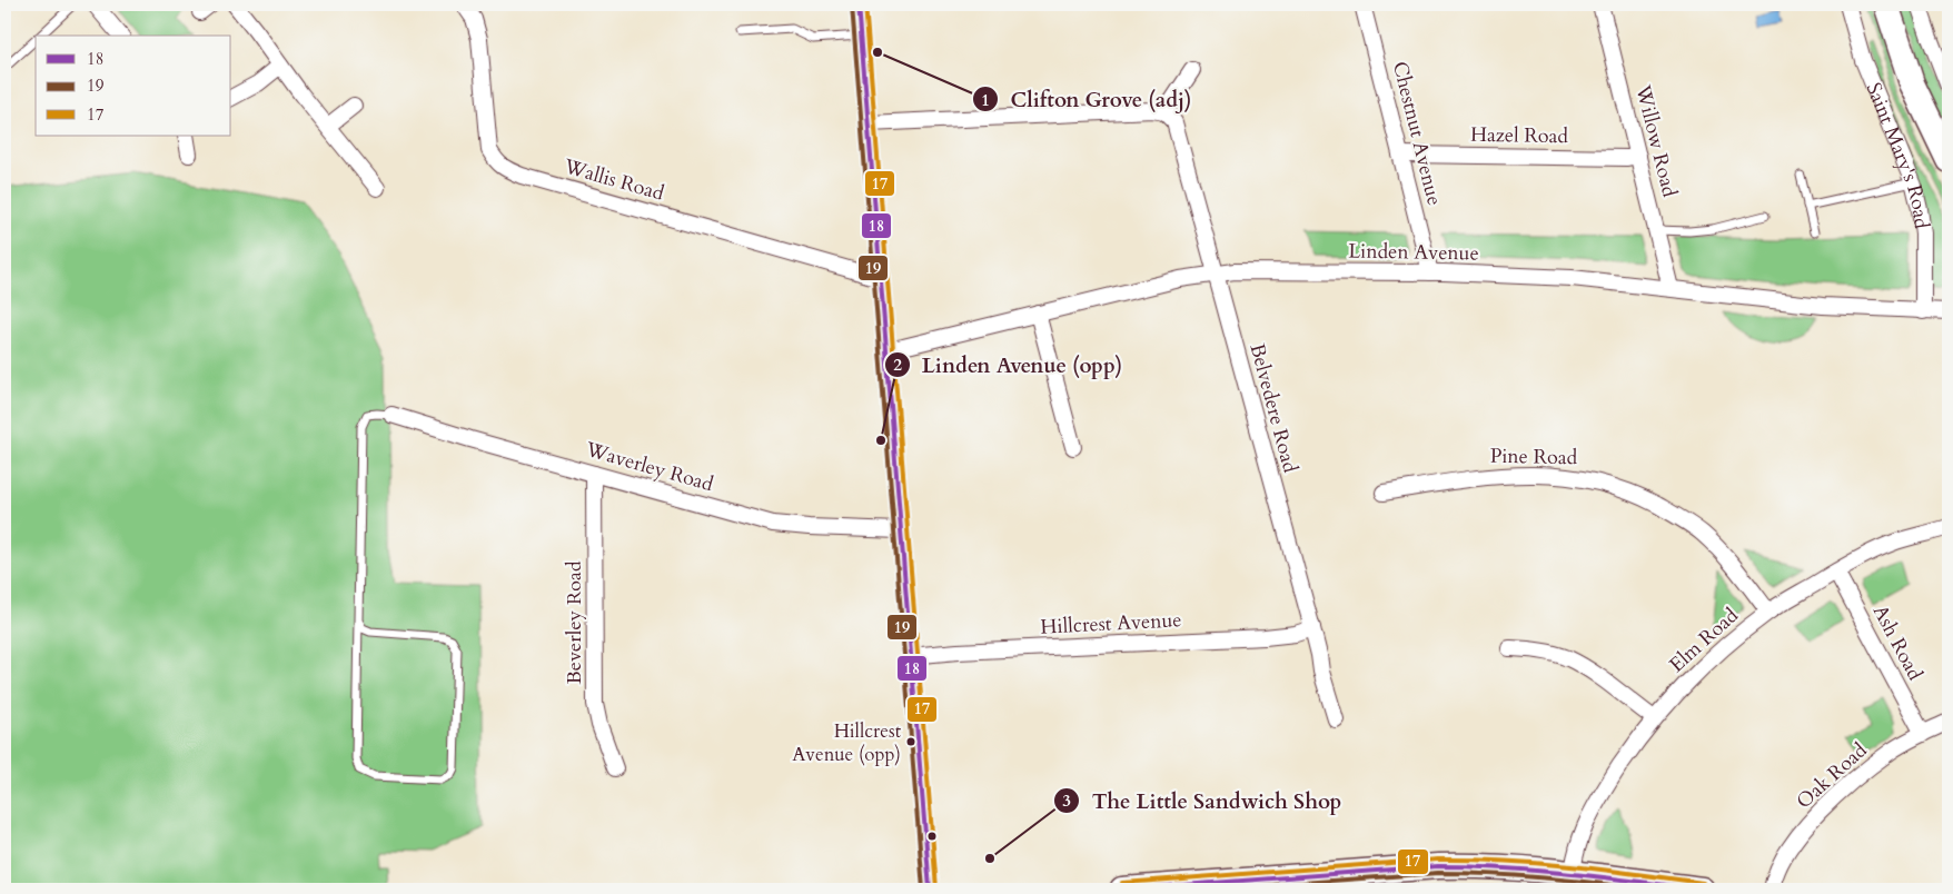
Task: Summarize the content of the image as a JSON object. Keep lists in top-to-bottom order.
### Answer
{
  "streets": {
    "main road": ["Saint Mary's Road"],
    "street": [
      "Chestnut Avenue",
      "Hazel Road",
      "Willow Road",
      "Wallis Road",
      "Linden Avenue",
      "Belvedere Road",
      "Pine Road",
      "Waverley Road",
      "Beverley Road",
      "Hillcrest Avenue",
      "Elm Road",
      "Ash Road",
      "Oak Road"
    ]
  },
  "crossings": [
    ["Chestnut Avenue", "Hazel Road"],
    ["Chestnut Avenue", "Linden Avenue"],
    ["Hazel Road", "Willow Road"],
    ["Willow Road", "Linden Avenue"],
    ["Saint Mary's Road", "Linden Avenue"],
    ["Linden Avenue", "Belvedere Road"],
    ["Belvedere Road", "Hillcrest Avenue"],
    ["Pine Road", "Elm Road"],
    ["Waverley Road", "Beverley Road"],
    ["Elm Road", "Ash Road"],
    ["Ash Road", "Oak Road"]
  ],
  "places": [
    "Clifton Grove (adj)",
    "Linden Avenue (opp)",
    "Hillcrest Avenue (opp)",
    "The Little Sandwich Shop"
  ],
  "lines": ["transit line 18", "transit line 17", "transit line 19"],
  "legend": ["18", "19", "17"]
}
